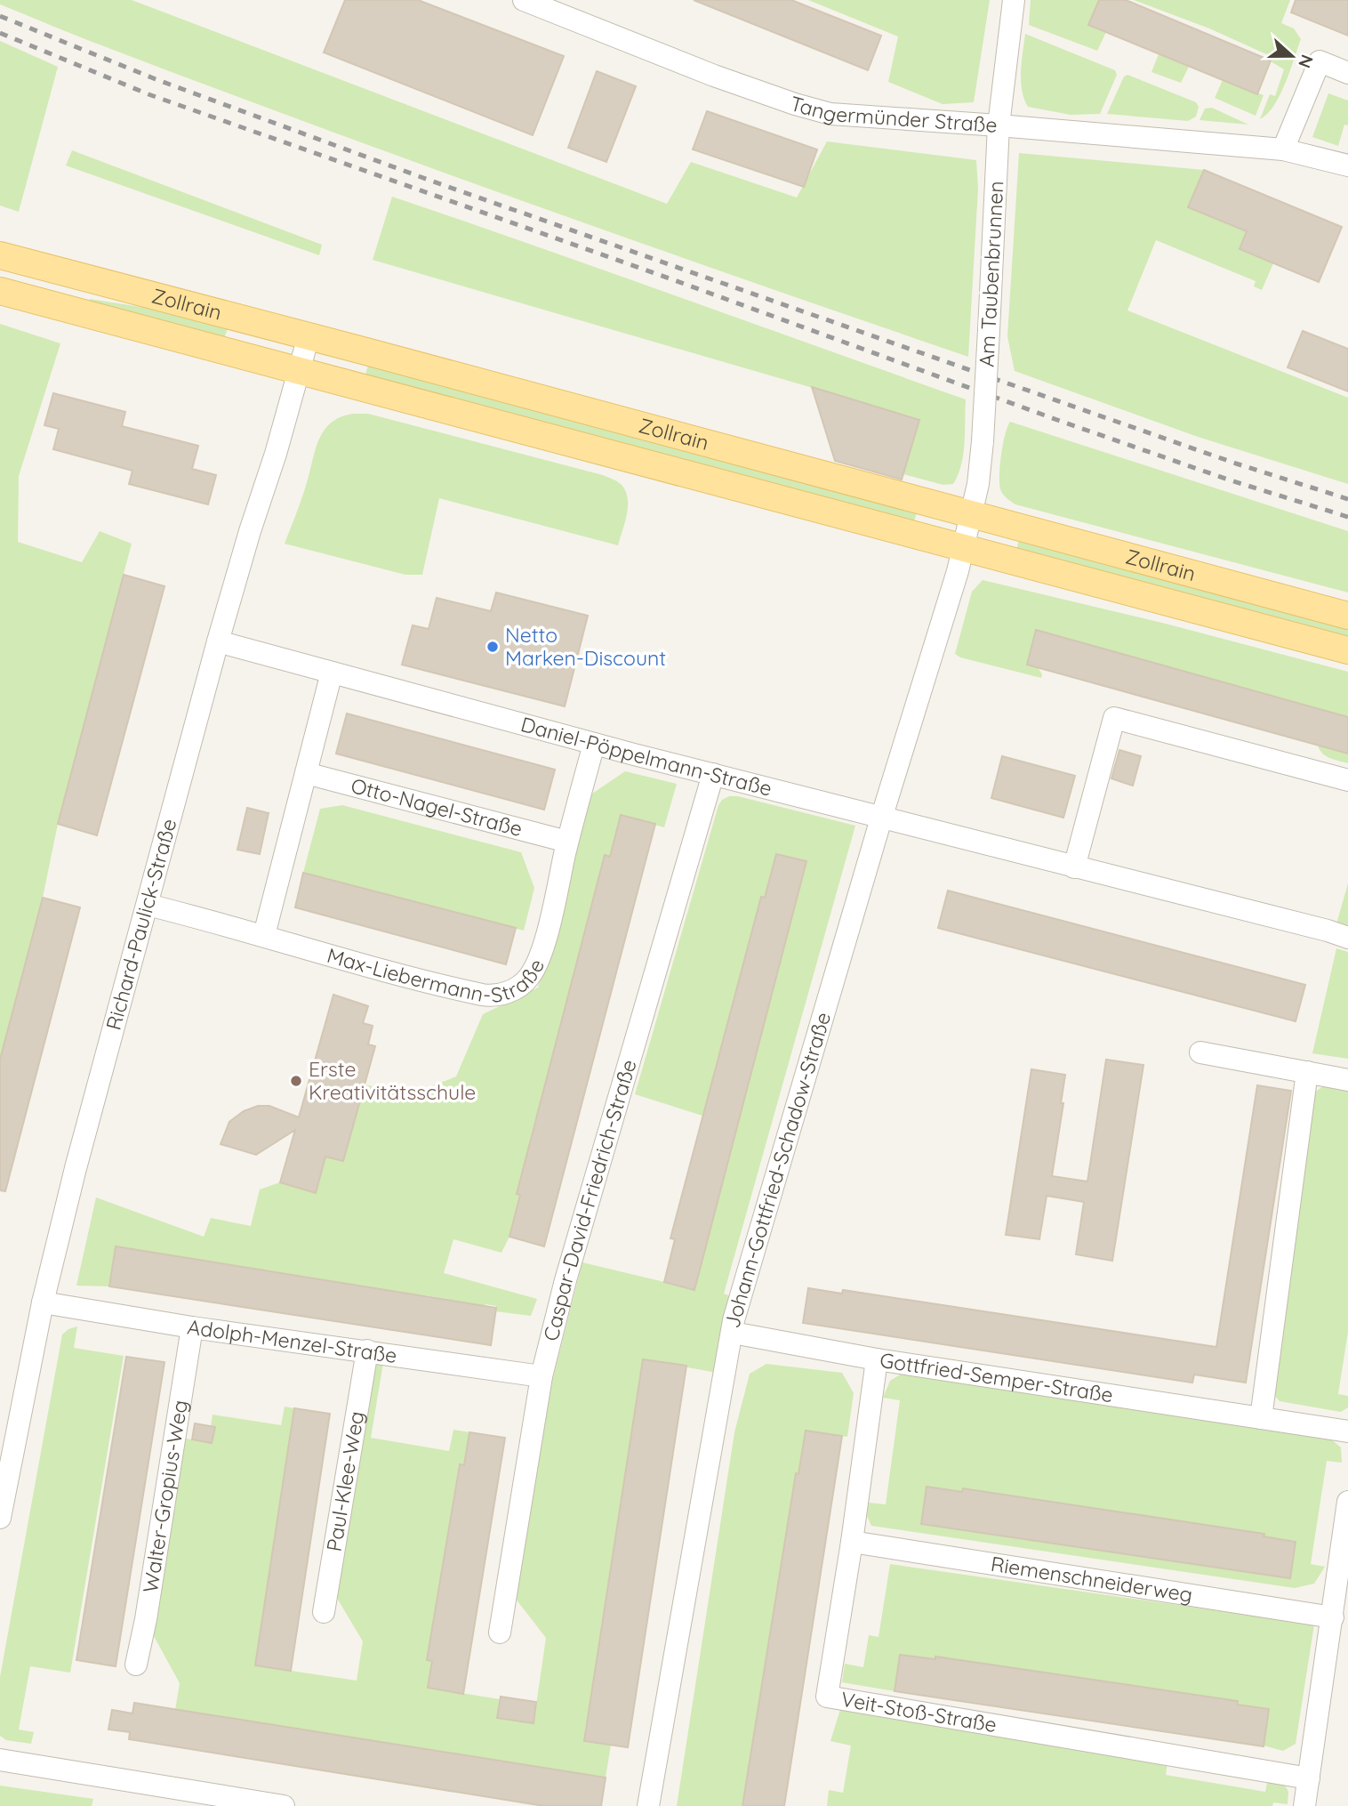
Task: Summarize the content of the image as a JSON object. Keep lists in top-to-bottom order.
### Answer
{
  "streets": {
    "main road": ["Zollrain"],
    "street": [
      "Tangermünder Straße",
      "Am Taubenbrunnen",
      "Daniel-Pöppelmann-Straße",
      "Otto-Nagel-Straße",
      "Richard-Paulick-Straße",
      "Max-Liebermann-Straße",
      "Johann-Gottfried-Schadow-Straße",
      "Caspar-David-Friedrich-Straße",
      "Adolph-Menzel-Straße",
      "Gottfried-Semper-Straße",
      "Paul-Klee-Weg",
      "Walter-Gropius-Weg",
      "Riemenschneiderweg",
      "Veit-Stoß-Straße"
    ]
  },
  "crossings": [
    ["Tangermünder Straße", "Am Taubenbrunnen"],
    ["Am Taubenbrunnen", "Zollrain"],
    ["Am Taubenbrunnen", "Johann-Gottfried-Schadow-Straße"],
    ["Zollrain", "Richard-Paulick-Straße"],
    ["Zollrain", "Johann-Gottfried-Schadow-Straße"],
    ["Daniel-Pöppelmann-Straße", "Richard-Paulick-Straße"],
    ["Daniel-Pöppelmann-Straße", "Max-Liebermann-Straße"],
    ["Daniel-Pöppelmann-Straße", "Johann-Gottfried-Schadow-Straße"],
    ["Daniel-Pöppelmann-Straße", "Caspar-David-Friedrich-Straße"],
    ["Otto-Nagel-Straße", "Max-Liebermann-Straße"],
    ["Richard-Paulick-Straße", "Max-Liebermann-Straße"],
    ["Richard-Paulick-Straße", "Adolph-Menzel-Straße"],
    ["Johann-Gottfried-Schadow-Straße", "Gottfried-Semper-Straße"],
    ["Caspar-David-Friedrich-Straße", "Adolph-Menzel-Straße"],
    ["Adolph-Menzel-Straße", "Paul-Klee-Weg"],
    ["Adolph-Menzel-Straße", "Walter-Gropius-Weg"],
    ["Gottfried-Semper-Straße", "Veit-Stoß-Straße"],
    ["Riemenschneiderweg", "Veit-Stoß-Straße"]
  ],
  "places": ["Netto Marken-Discount", "Erste Kreativitätsschule"],
  "north": "right"
}
